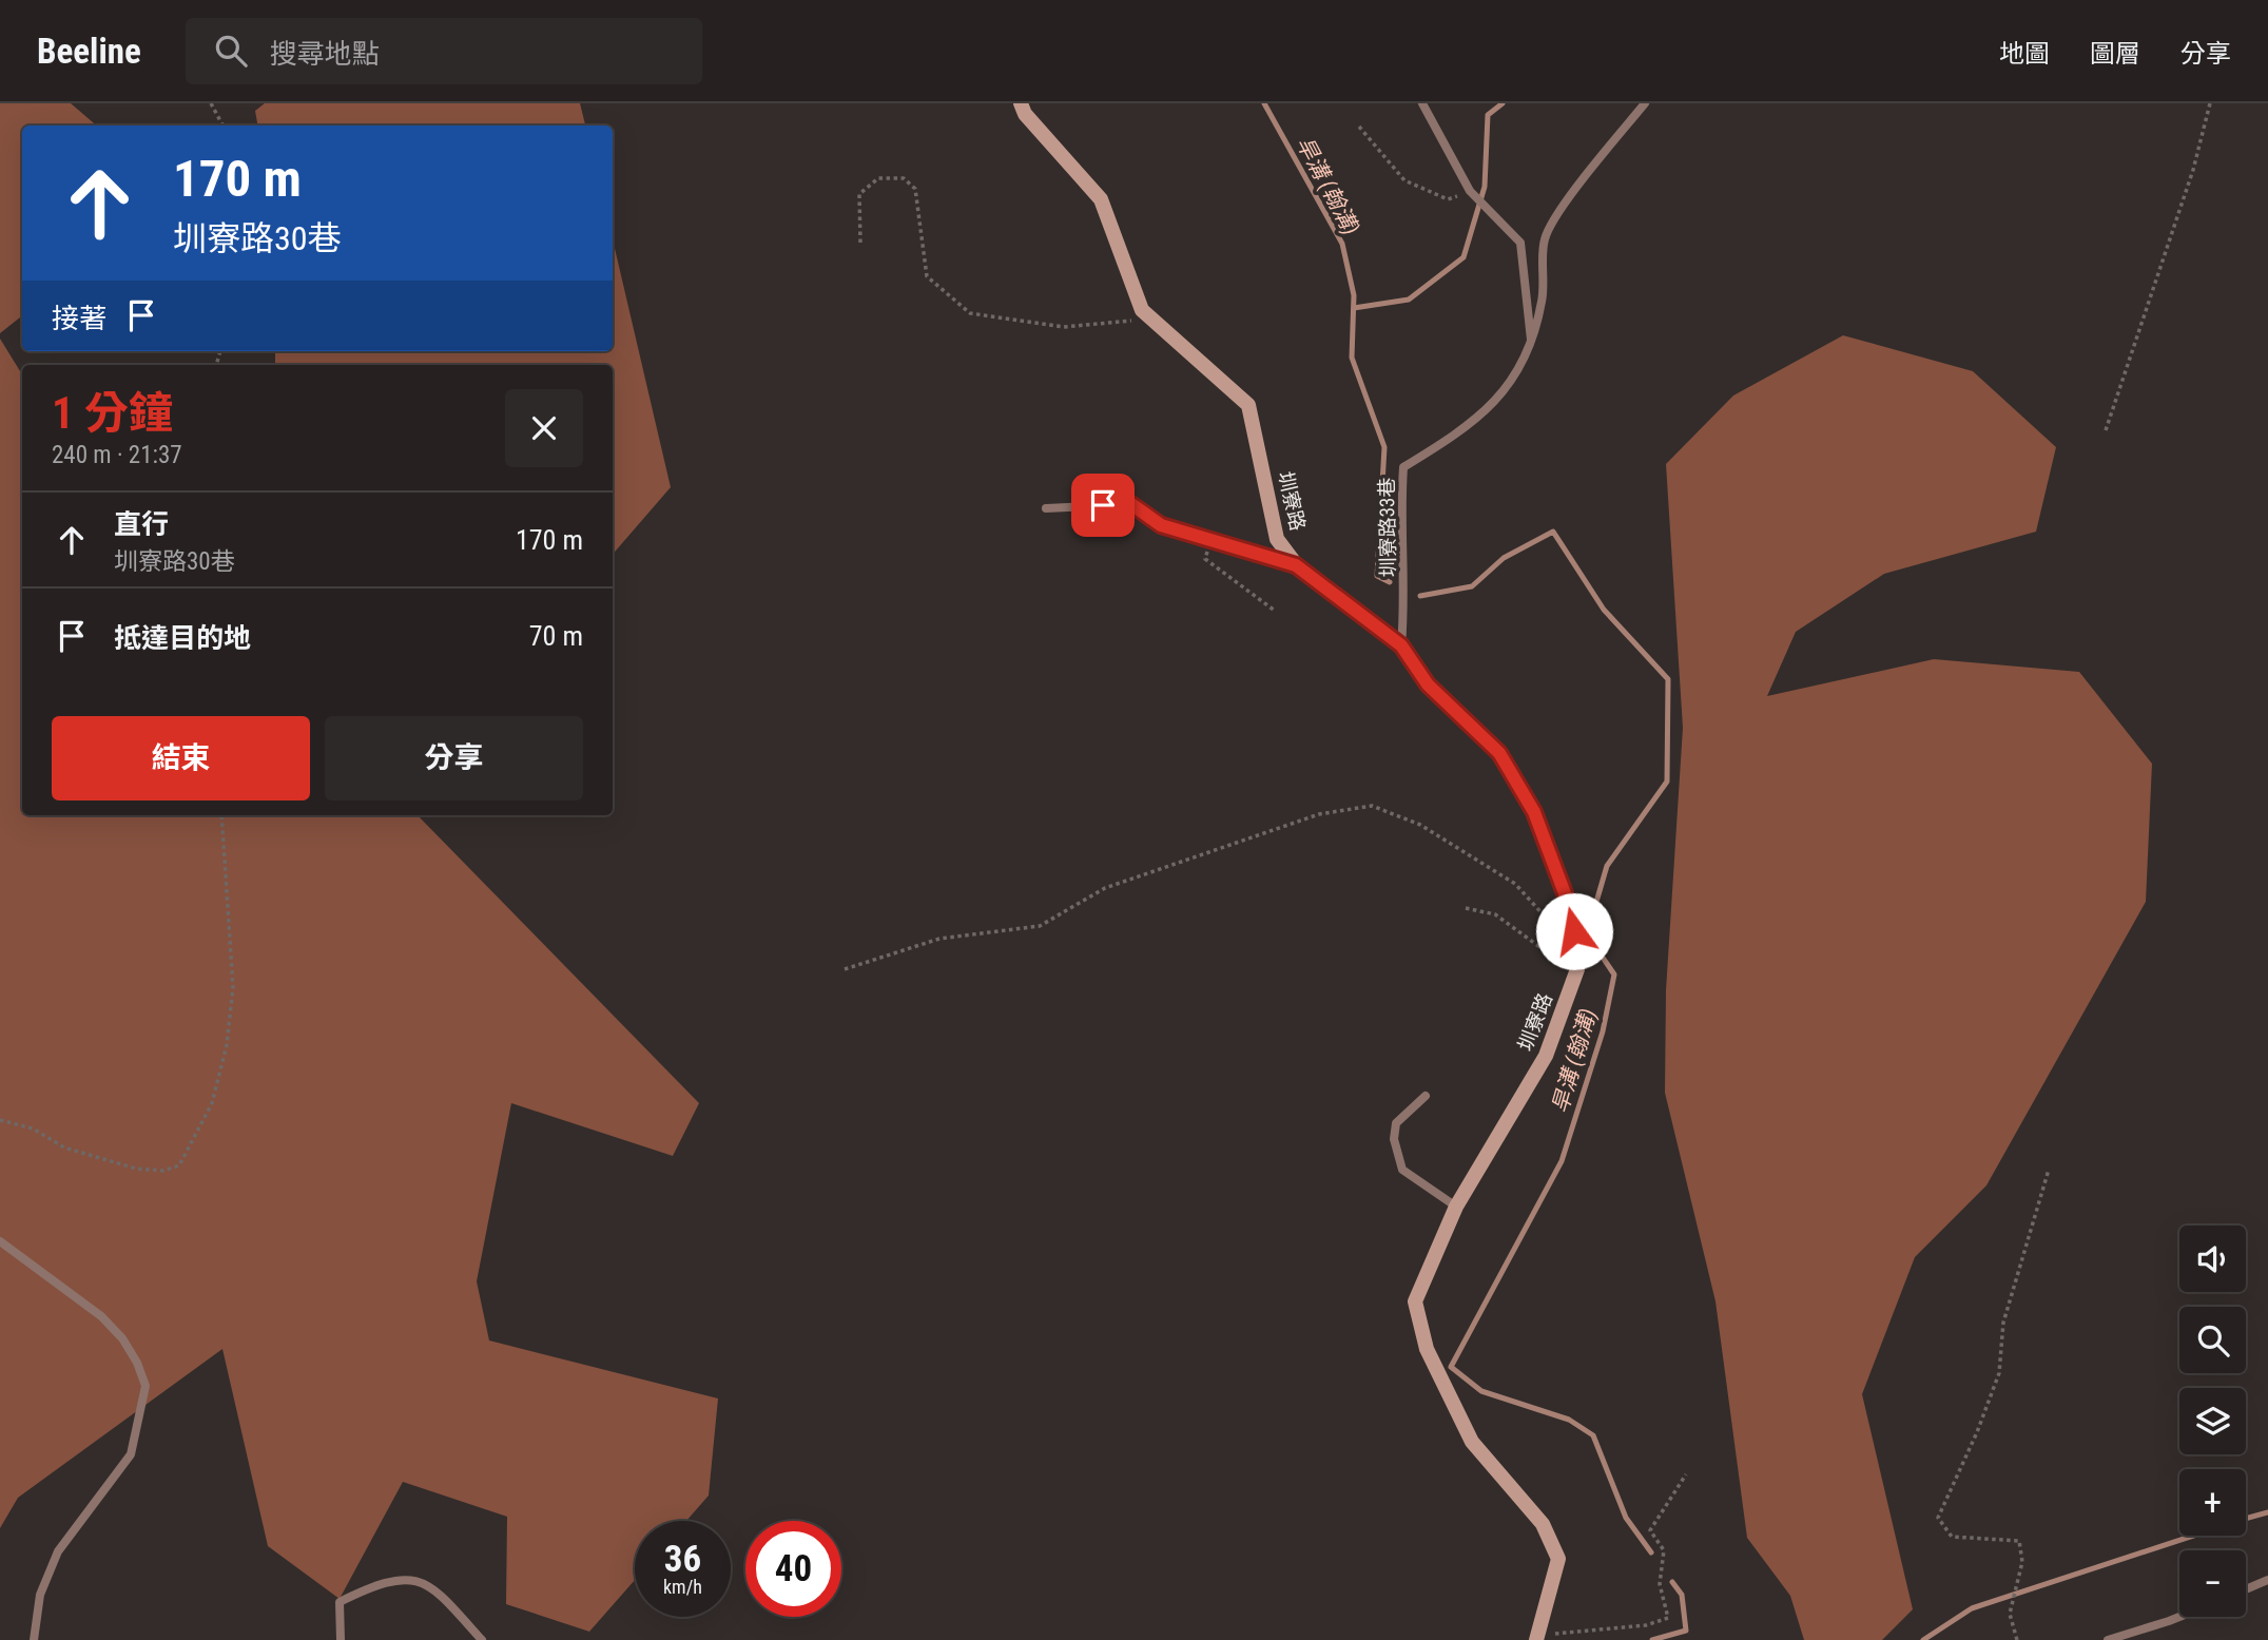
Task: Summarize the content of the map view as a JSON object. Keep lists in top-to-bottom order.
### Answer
{
  "streets": {
    "street": ["圳寮路"],
    "lane": ["圳寮路33巷"]
  },
  "crossings": [
    ["圳寮路", "圳寮路33巷"]
  ],
  "water": ["旱溝 (翰溝)"],
  "page": {
    "header": "Beeline",
    "search": "搜尋地點",
    "nav": ["地圖", "圖層", "分享"],
    "turn": ["170 m", "圳寮路30巷"],
    "then": "接著",
    "heading": ["1 分鐘", "240 m · 21:37"],
    "list": [
      {
        "name": "直行",
        "note": "圳寮路30巷",
        "value": "170 m"
      },
      {
        "name": "抵達目的地",
        "value": "70 m"
      }
    ],
    "buttons": ["結束", "分享"],
    "map_buttons": ["+", "−"],
    "speed": "36 km/h",
    "limit": "40"
  }
}
